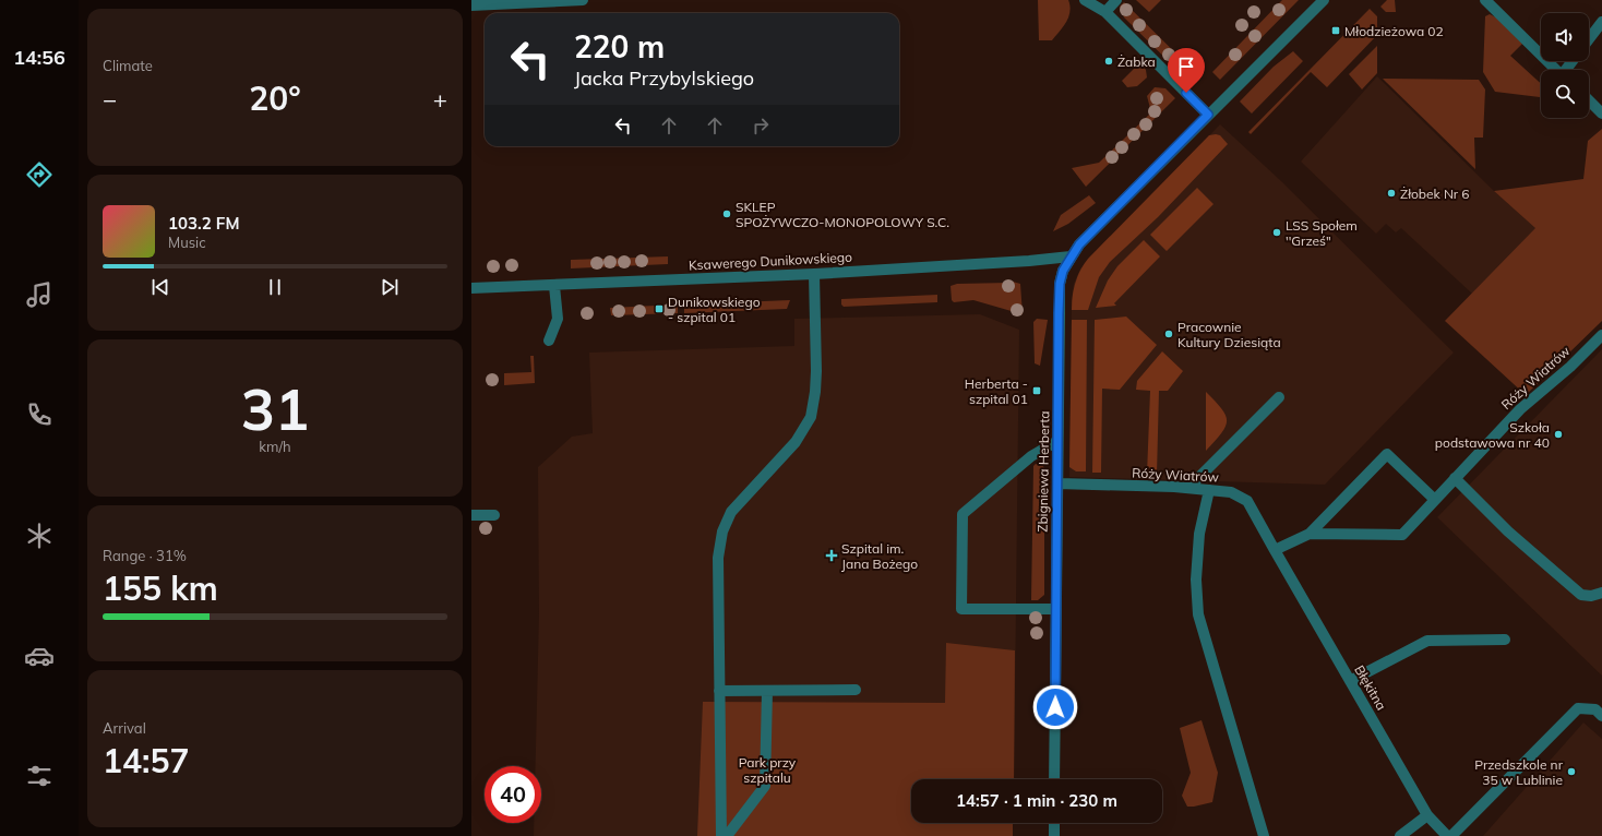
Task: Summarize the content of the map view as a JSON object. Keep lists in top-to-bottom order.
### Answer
{
  "streets": {
    "street": [
      "Ksawerego Dunikowskiego",
      "Róży Wiatrów",
      "Zbigniewa Herberta",
      "Błękitna"
    ]
  },
  "crossings": [
    ["Ksawerego Dunikowskiego", "Zbigniewa Herberta"],
    ["Róży Wiatrów", "Zbigniewa Herberta"],
    ["Róży Wiatrów", "Błękitna"]
  ],
  "parks": ["Park przy szpitalu"],
  "places": {
    "transit": ["Młodzieżowa 02", "Dunikowskiego - szpital 01", "Herberta - szpital 01"],
    "other": [
      "Żabka",
      "Żłobek Nr 6",
      "SKLEP SPOŻYWCZO-MONOPOLOWY S.C.",
      "LSS Społem ''Grześ\"",
      "Pracownie Kultury Dziesiąta",
      "Szkoła podstawowa nr 40",
      "Przedszkole nr 35 w Lublinie"
    ],
    "health": ["Szpital im. Jana Bożego"]
  },
  "page": {
    "tabs": "14:56",
    "tile": [
      "Climate",
      ["31", "km/h"],
      ["Range · 31%", "155 km"],
      ["Arrival", "14:57"]
    ],
    "turn": ["220 m", "Jacka Przybylskiego"],
    "heat": ["−", "20°", "+"],
    "song": ["103.2 FM", "Music"],
    "limit": "40",
    "trip": "14:57 · 1 min · 230 m"
  }
}
